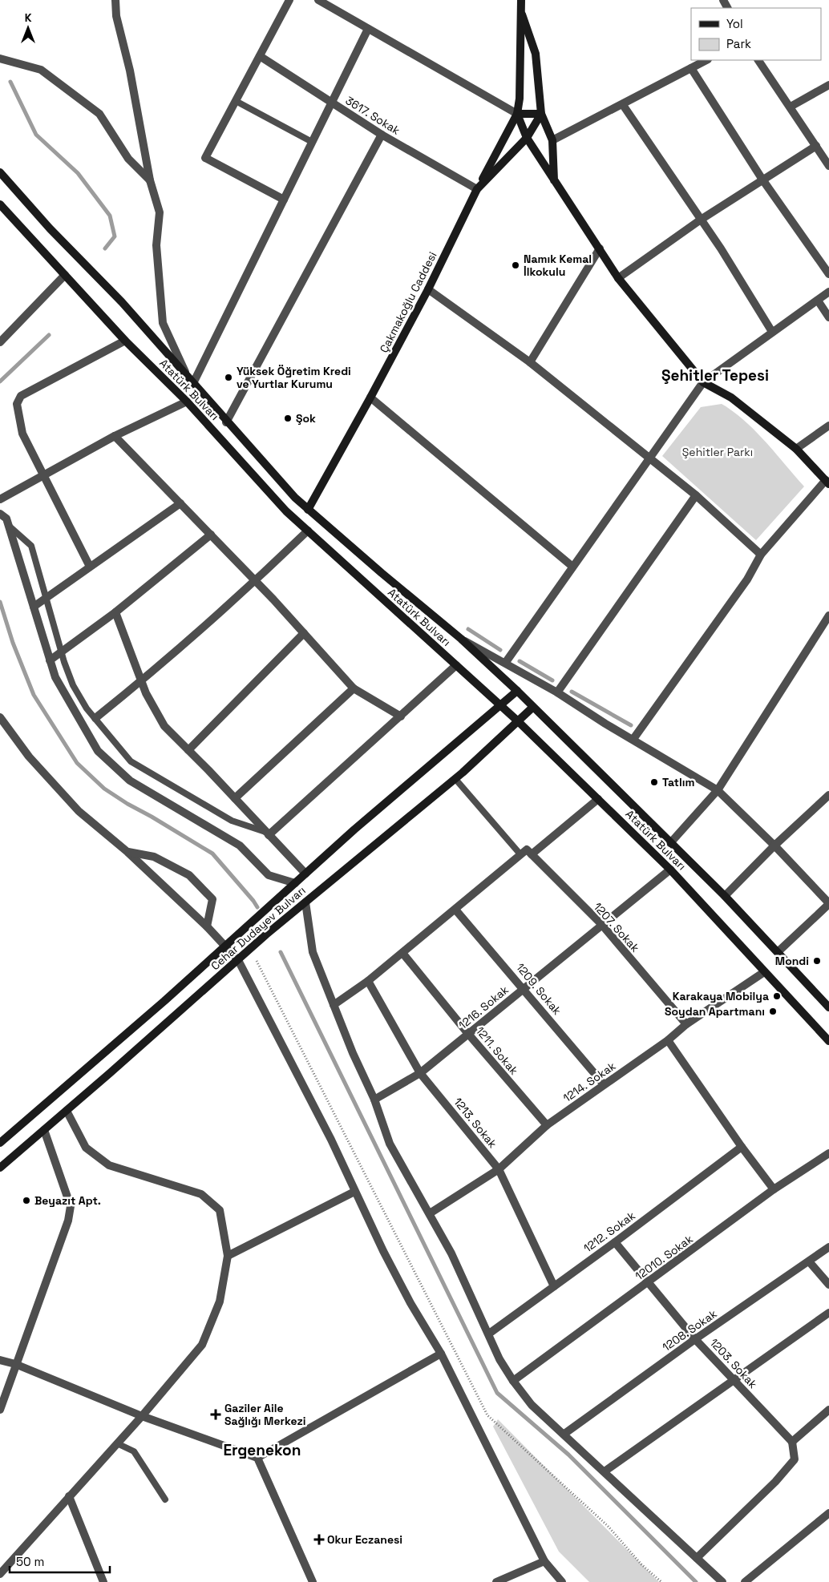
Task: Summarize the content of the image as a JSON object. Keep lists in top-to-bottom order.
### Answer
{
  "streets": {
    "street": [
      "3617. Sokak",
      "Çakmakoğlu Caddesi",
      "Atatürk Bulvarı",
      "1207. Sokak",
      "Cehar Dudayev Bulvarı",
      "1209. Sokak",
      "1216. Sokak",
      "1211. Sokak",
      "1214. Sokak",
      "1213. Sokak",
      "1212. Sokak",
      "12010. Sokak",
      "1208. Sokak",
      "1203. Sokak"
    ]
  },
  "crossings": [
    ["3617. Sokak", "Çakmakoğlu Caddesi"],
    ["Çakmakoğlu Caddesi", "Atatürk Bulvarı"],
    ["Atatürk Bulvarı", "Cehar Dudayev Bulvarı"],
    ["Atatürk Bulvarı", "1216. Sokak"],
    ["Atatürk Bulvarı", "1214. Sokak"],
    ["1207. Sokak", "1216. Sokak"],
    ["1207. Sokak", "1214. Sokak"],
    ["1209. Sokak", "1216. Sokak"],
    ["1209. Sokak", "1214. Sokak"],
    ["1216. Sokak", "1211. Sokak"],
    ["1216. Sokak", "1213. Sokak"],
    ["1211. Sokak", "1214. Sokak"],
    ["1214. Sokak", "1213. Sokak"],
    ["1213. Sokak", "1212. Sokak"],
    ["1212. Sokak", "1203. Sokak"],
    ["12010. Sokak", "1203. Sokak"],
    ["1208. Sokak", "1203. Sokak"]
  ],
  "districts": ["Şehitler Tepesi", "Ergenekon"],
  "parks": ["Şehitler Parkı"],
  "places": {
    "other": [
      "Namık Kemal İlkokulu",
      "Yüksek Öğretim Kredi ve Yurtlar Kurumu",
      "Şok",
      "Tatlım",
      "Mondi",
      "Karakaya Mobilya",
      "Soydan Apartmanı",
      "Beyazıt Apt."
    ],
    "health": ["Gaziler Aile Sağlığı Merkezi", "Okur Eczanesi"]
  },
  "legend": ["Yol", "Park"],
  "scale_bar": "50 m",
  "north": "top"
}
